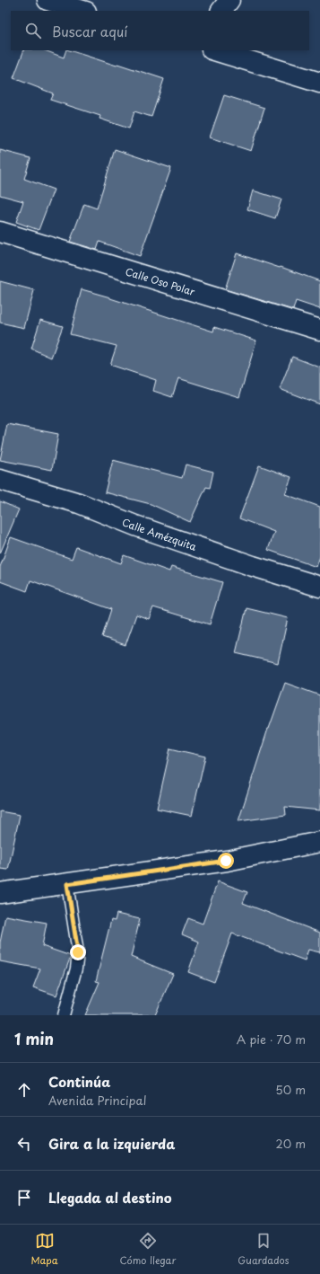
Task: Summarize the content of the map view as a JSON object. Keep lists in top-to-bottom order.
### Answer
{
  "streets": {
    "street": ["Calle Oso Polar", "Calle Amézquita"]
  },
  "page": {
    "search": "Buscar aquí",
    "heading": ["1 min", "A pie · 70 m"],
    "list": [
      ["Continúa", "Avenida Principal", "50 m"],
      ["Gira a la izquierda", "20 m"],
      "Llegada al destino"
    ],
    "nav": ["Mapa", "Cómo llegar", "Guardados"]
  }
}
